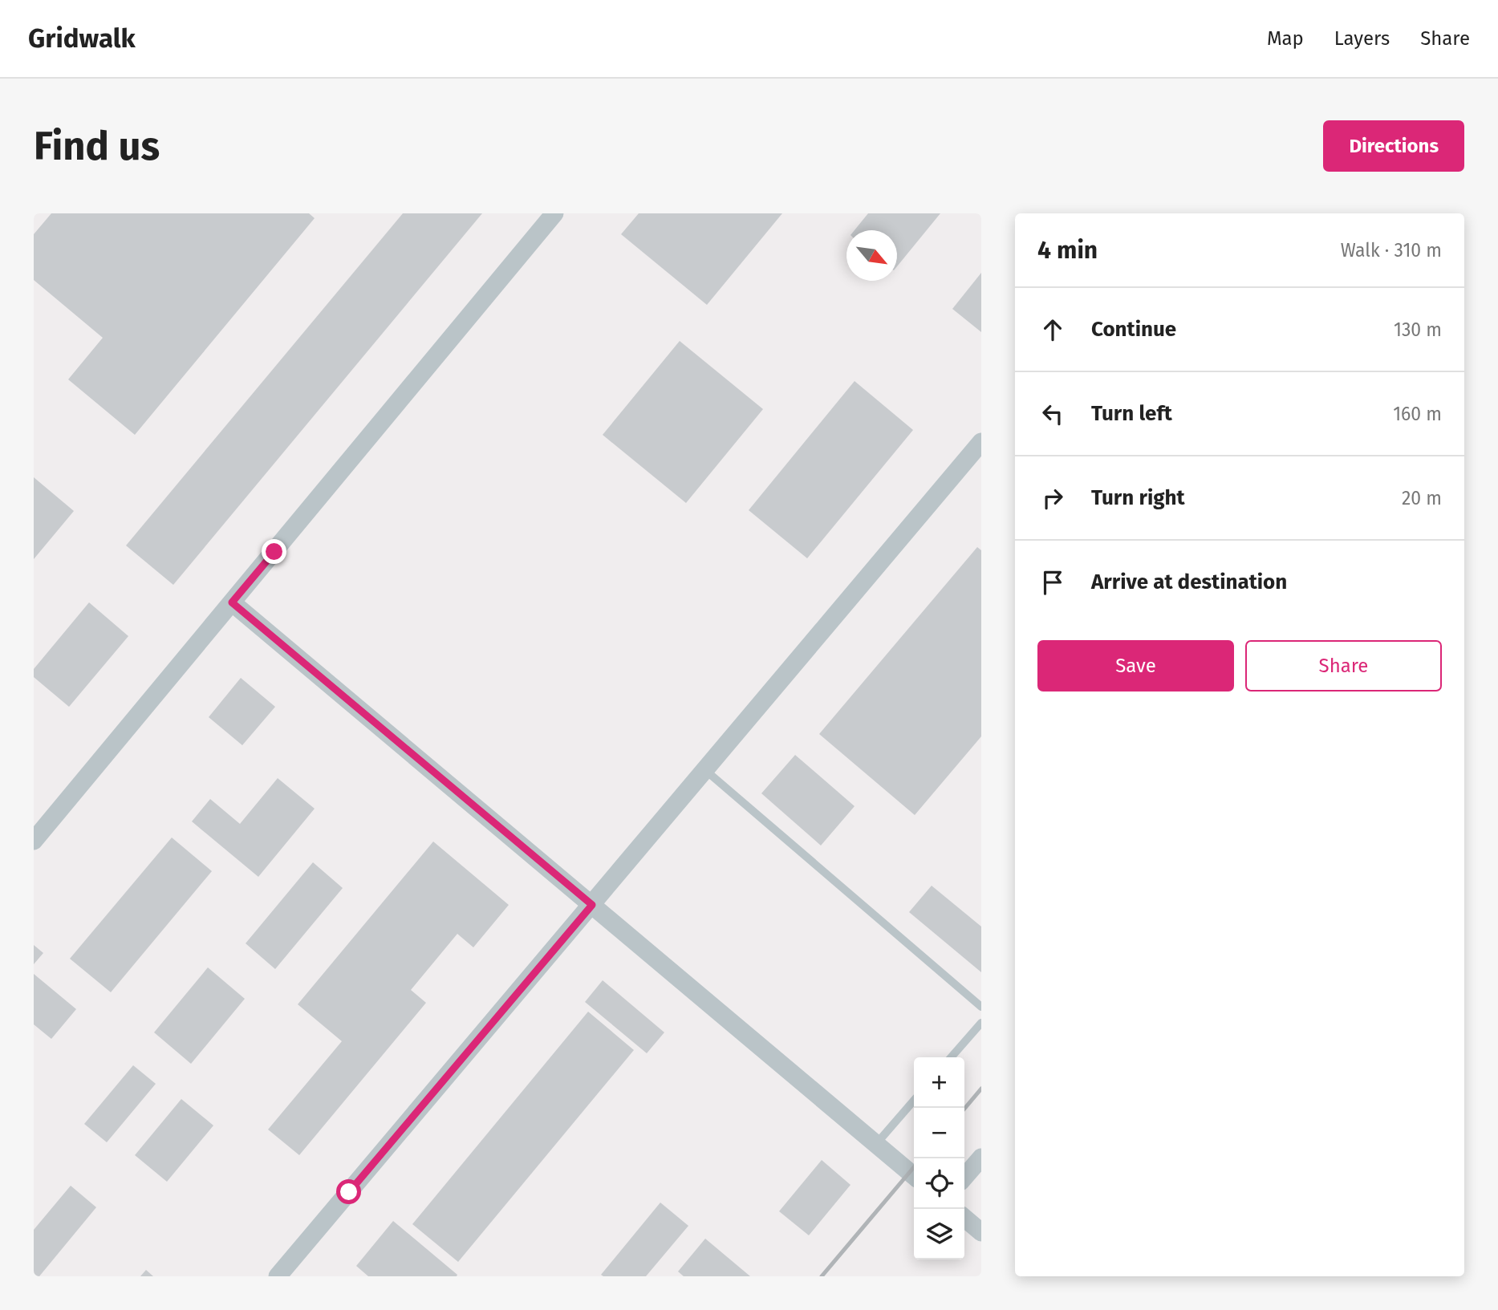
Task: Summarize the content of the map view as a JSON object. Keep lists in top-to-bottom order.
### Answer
{
  "north": "bottom right",
  "page": {
    "header": "Gridwalk",
    "nav": ["Map", "Layers", "Share"],
    "buttons": [
      "Directions",
      ["Save", "Share"]
    ],
    "title": "Find us",
    "heading": ["4 min", "Walk · 310 m"],
    "list": [
      ["Continue", "130 m"],
      ["Turn left", "160 m"],
      ["Turn right", "20 m"],
      "Arrive at destination"
    ],
    "map_buttons": ["+", "−"]
  }
}
